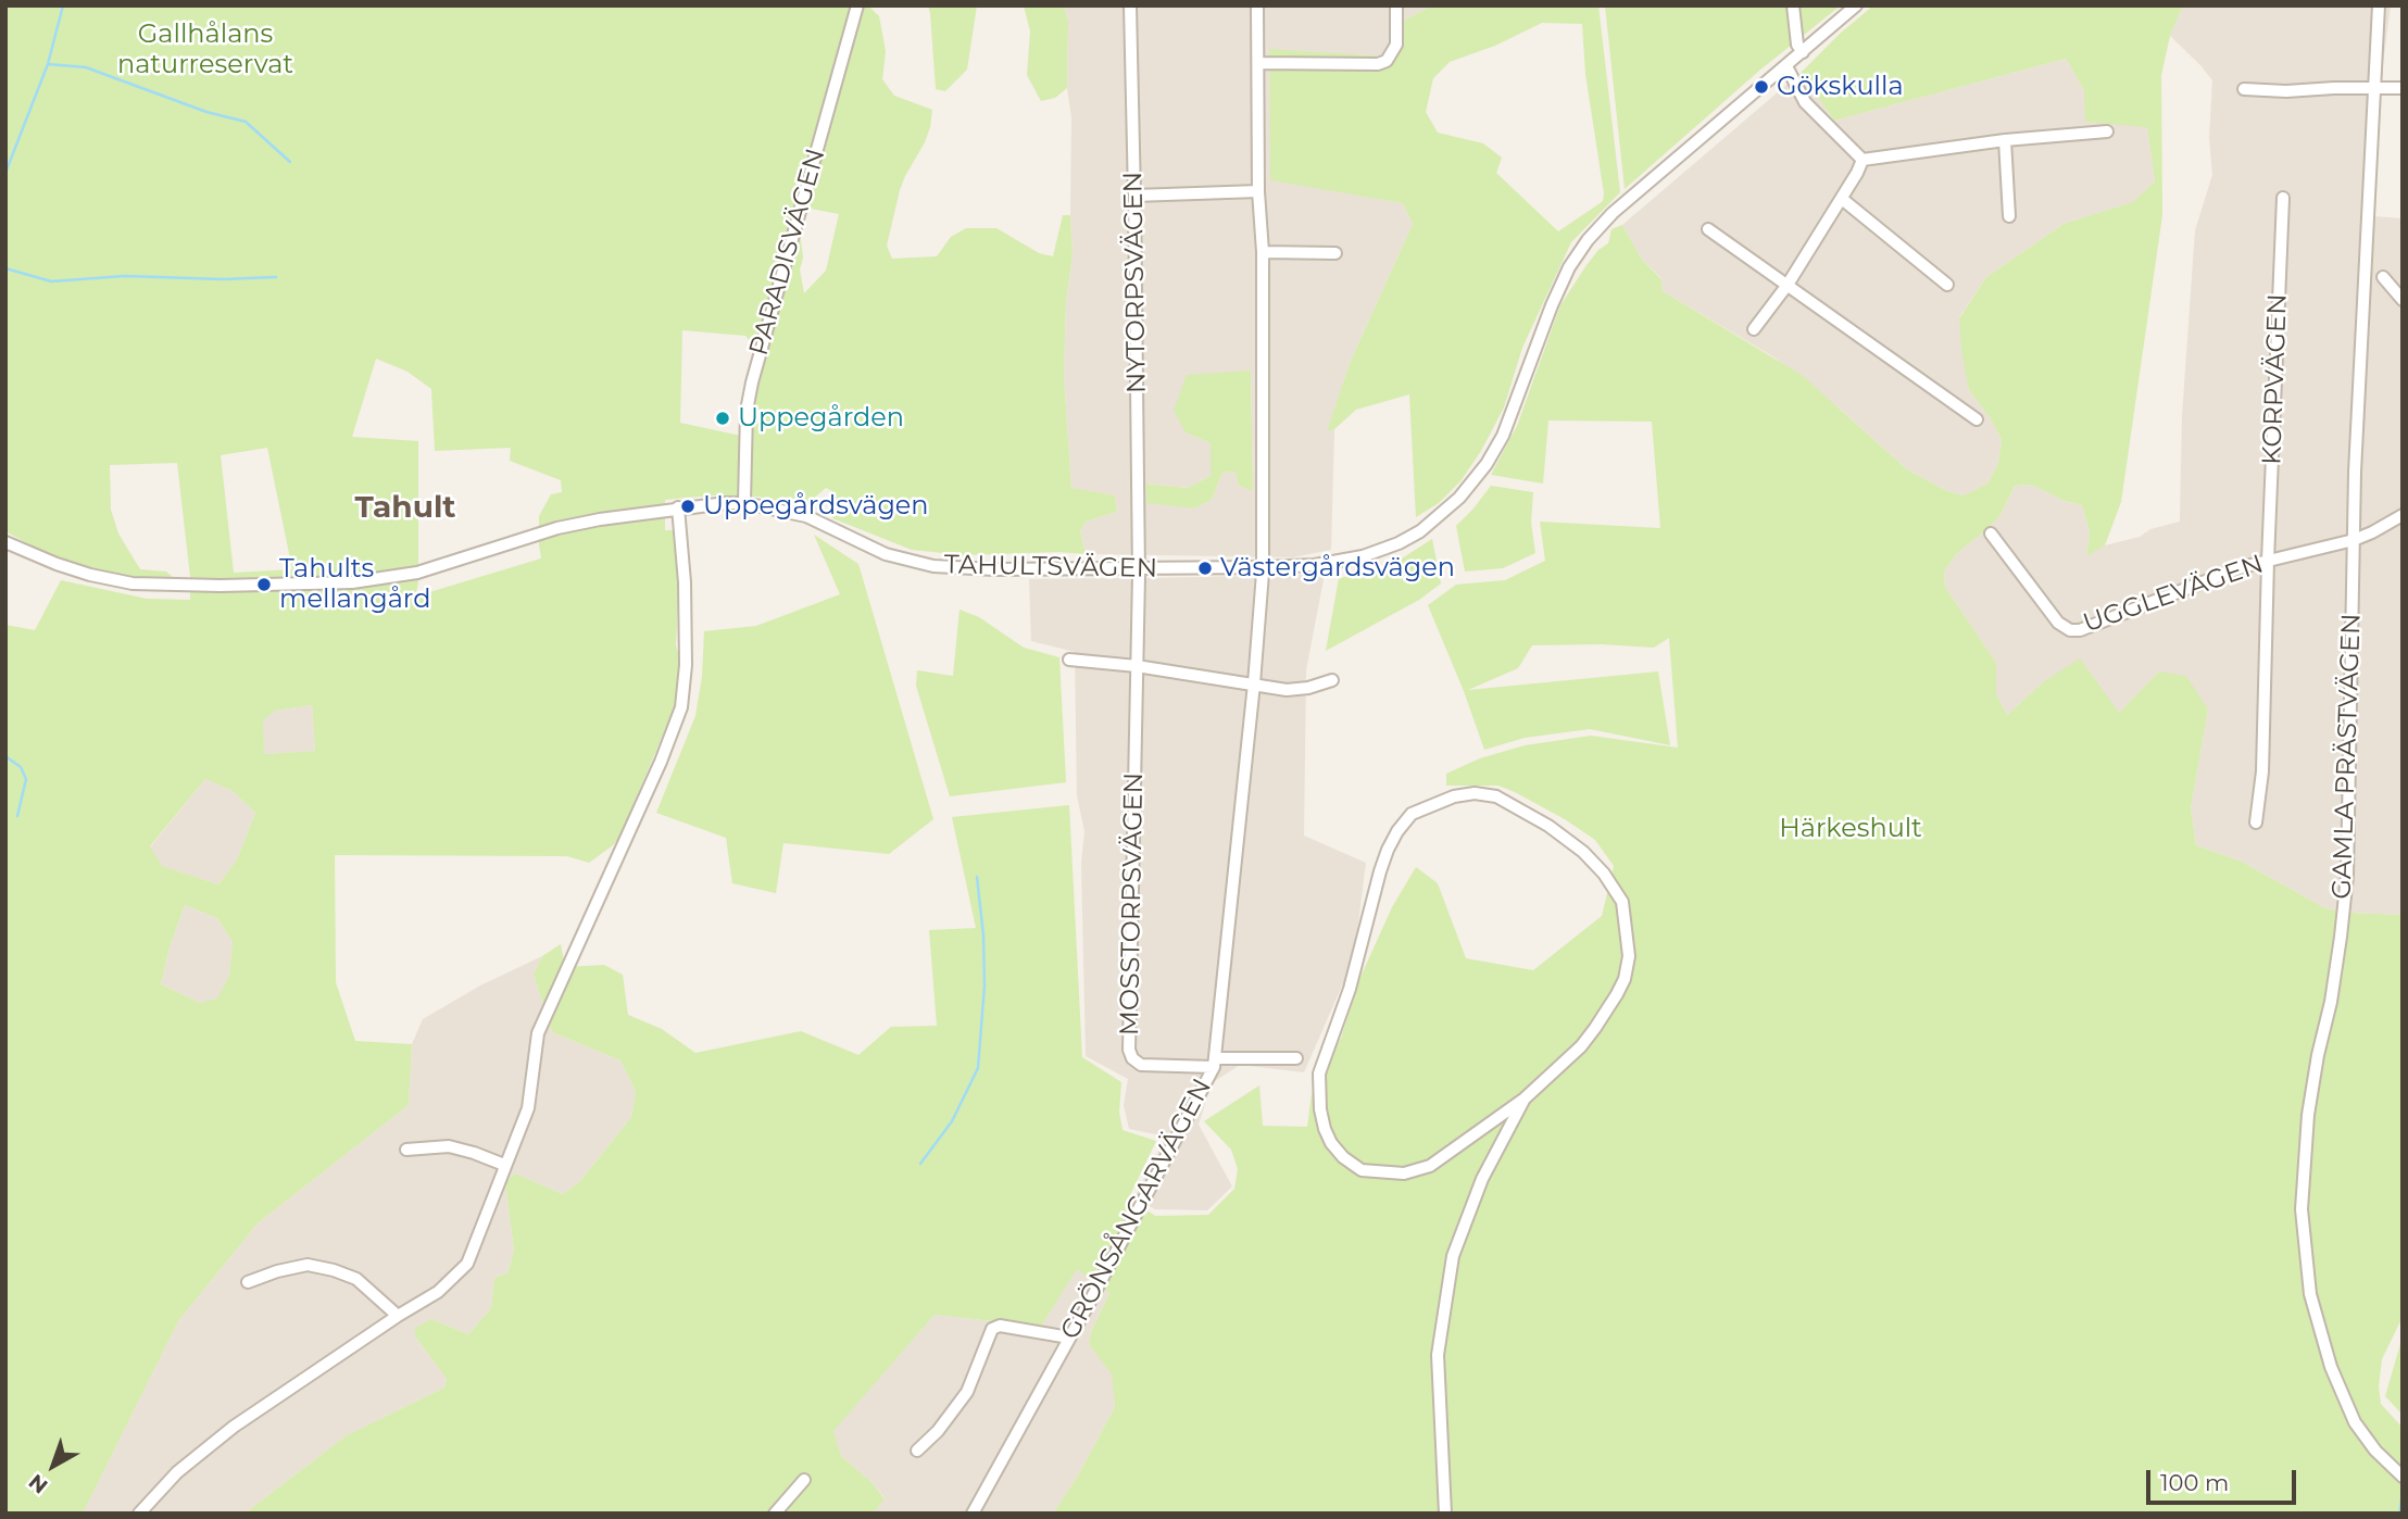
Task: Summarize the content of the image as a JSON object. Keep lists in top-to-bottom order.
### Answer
{
  "streets": {
    "street": [
      "PARADISVÄGEN",
      "NYTORPSVÄGEN",
      "KORPVÄGEN",
      "TAHULTSVÄGEN",
      "UGGLEVÄGEN",
      "GAMLA PRÄSTVÄGEN",
      "MOSSTORPSVÄGEN",
      "GRÖNSÅNGARVÄGEN"
    ]
  },
  "crossings": [
    ["PARADISVÄGEN", "TAHULTSVÄGEN"],
    ["NYTORPSVÄGEN", "TAHULTSVÄGEN"],
    ["NYTORPSVÄGEN", "MOSSTORPSVÄGEN"],
    ["KORPVÄGEN", "UGGLEVÄGEN"],
    ["TAHULTSVÄGEN", "MOSSTORPSVÄGEN"],
    ["TAHULTSVÄGEN", "GRÖNSÅNGARVÄGEN"],
    ["UGGLEVÄGEN", "GAMLA PRÄSTVÄGEN"],
    ["MOSSTORPSVÄGEN", "GRÖNSÅNGARVÄGEN"]
  ],
  "districts": ["Tahult"],
  "parks": ["Gallhålans naturreservat", "Härkeshult"],
  "places": [
    "Gökskulla",
    "Uppegården",
    "Uppegårdsvägen",
    "Västergårdsvägen",
    "Tahults mellangård"
  ],
  "scale_bar": "100 m",
  "north": "bottom left"
}
